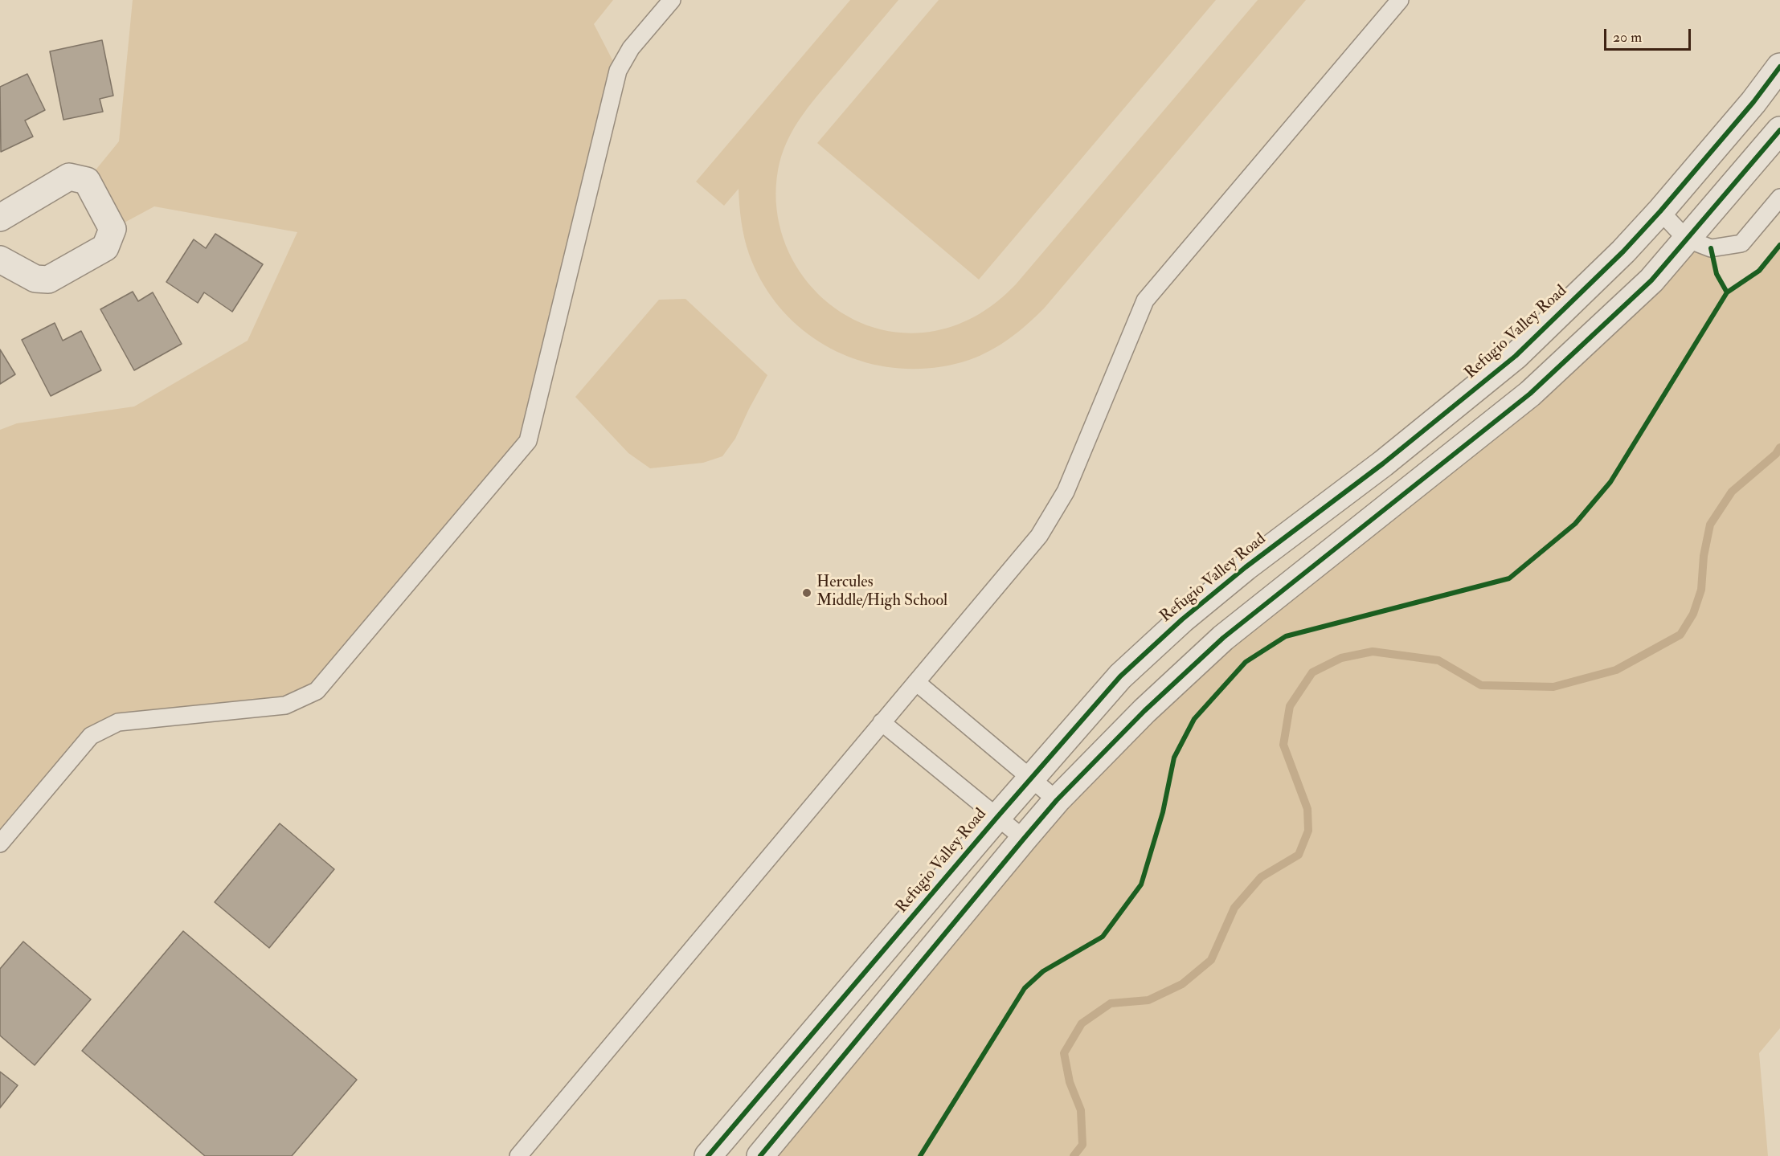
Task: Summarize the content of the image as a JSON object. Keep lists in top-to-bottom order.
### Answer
{
  "streets": {
    "street": ["Refugio Valley Road"]
  },
  "places": ["Hercules Middle/High School"],
  "scale_bar": "20 m"
}
